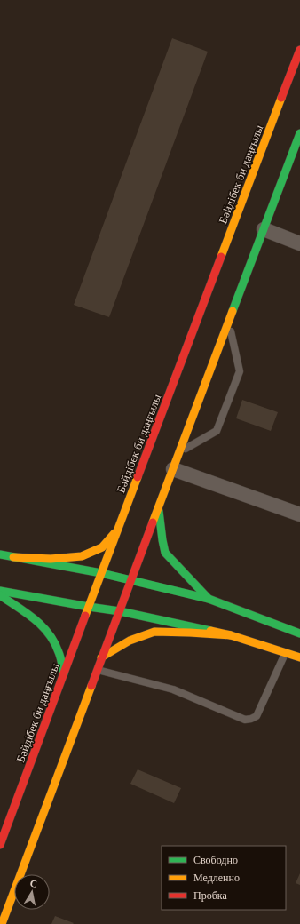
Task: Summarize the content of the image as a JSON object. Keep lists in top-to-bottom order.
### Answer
{
  "streets": {
    "main road": ["Бәйдібек би даңғылы"]
  },
  "legend": ["Свободно", "Медленно", "Пробка"],
  "north": "top"
}
